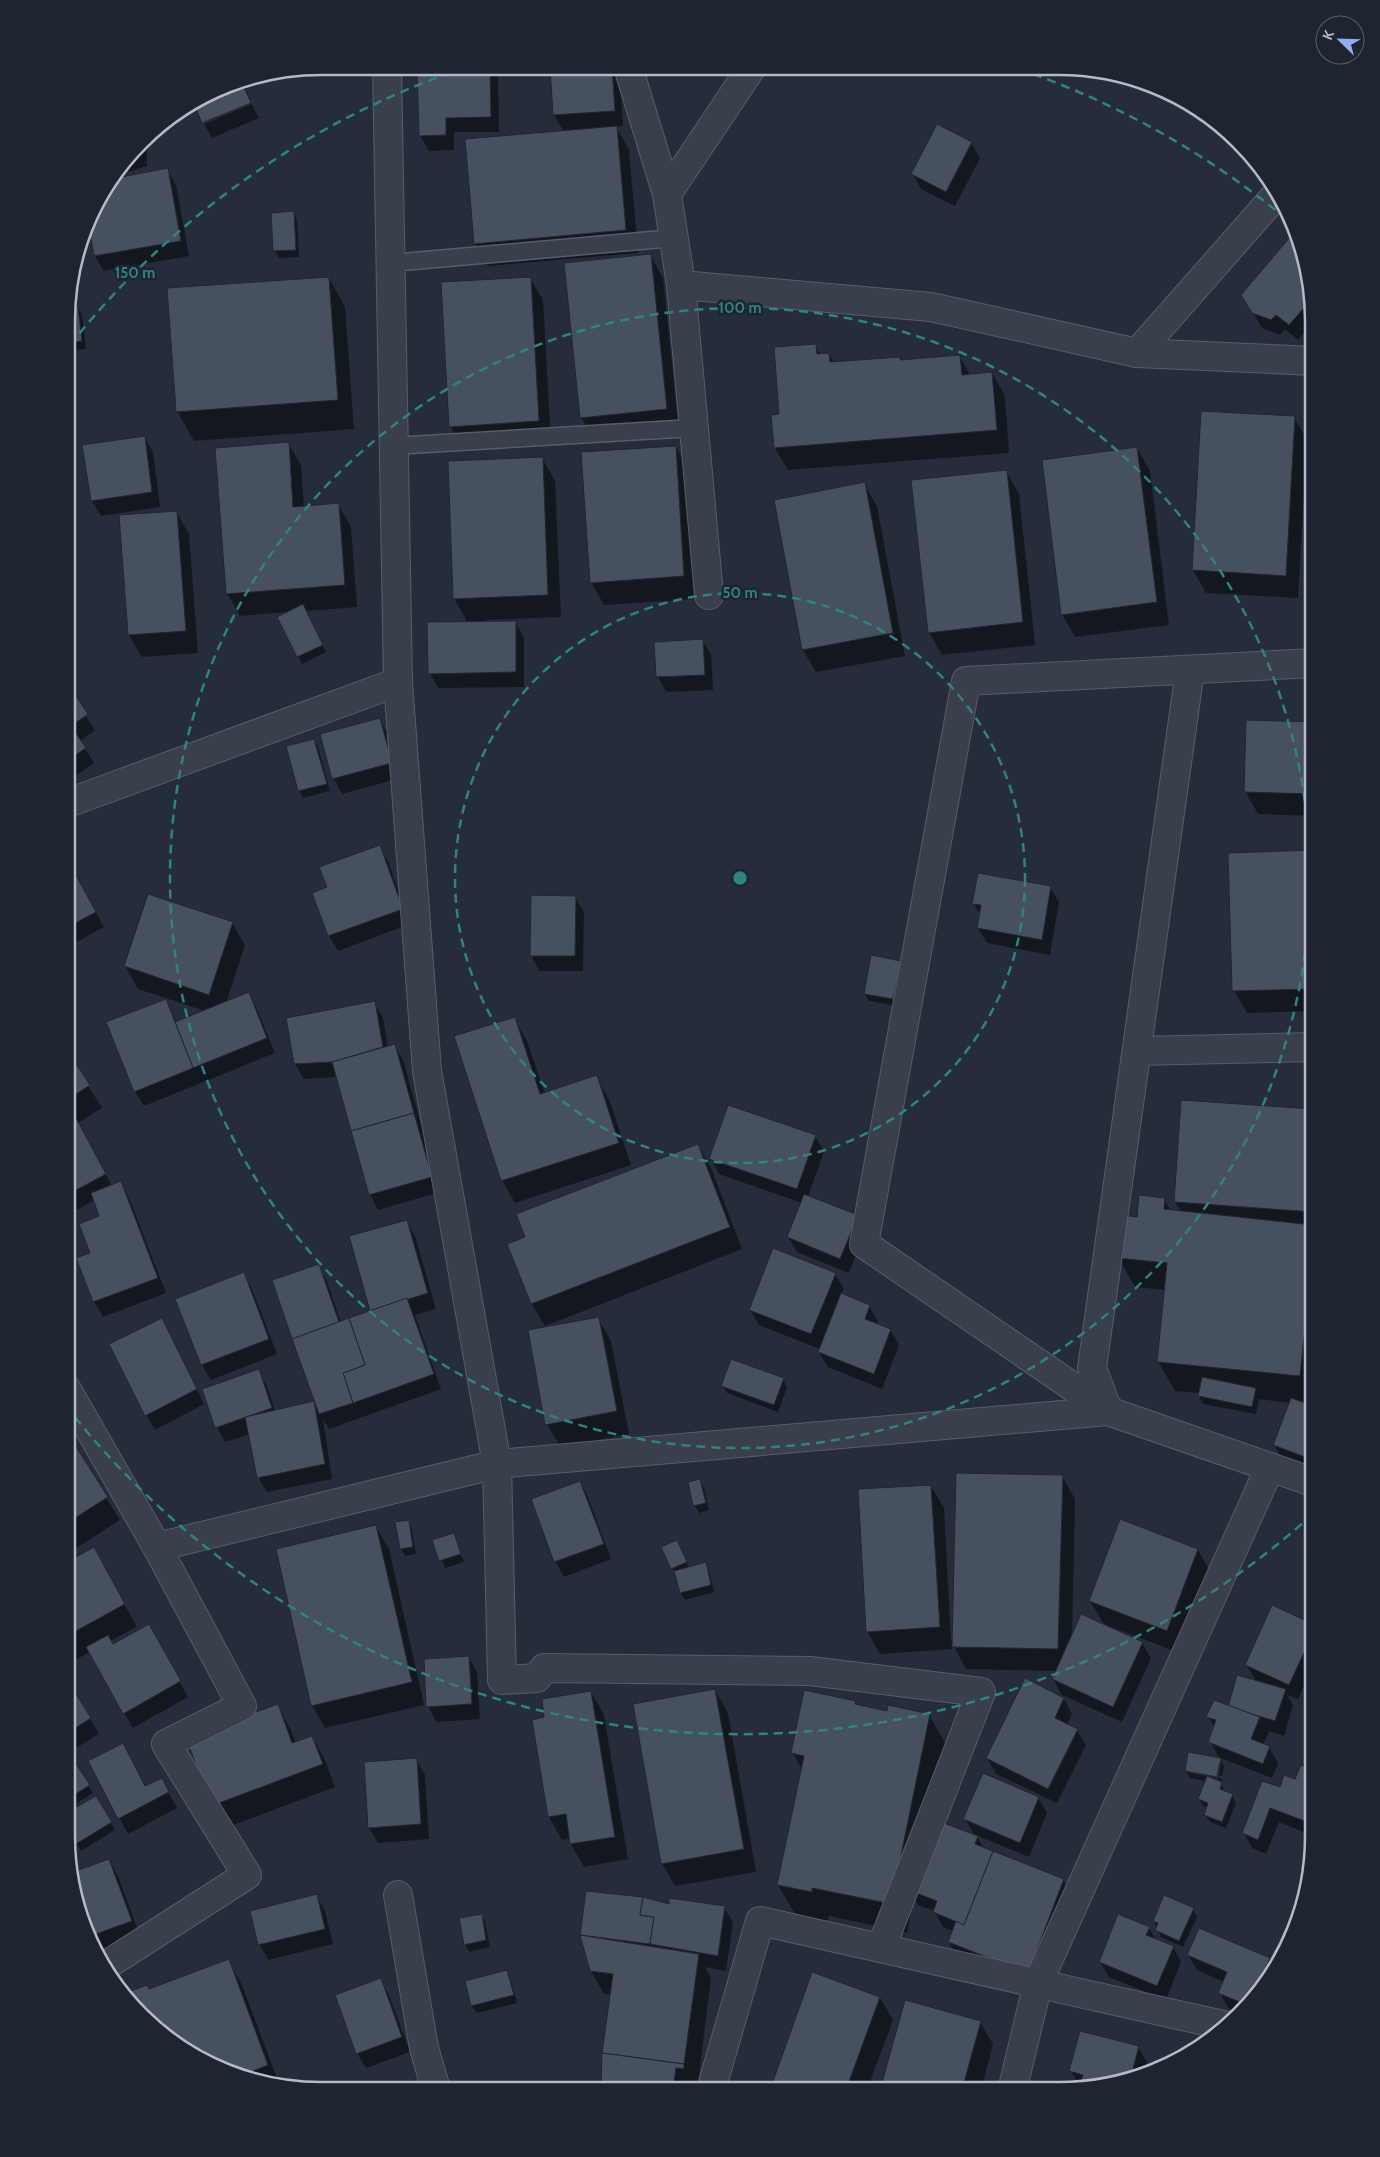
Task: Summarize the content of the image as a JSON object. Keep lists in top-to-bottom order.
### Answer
{
  "north": "top left",
  "rings": ["150 m", "100 m", "50 m"]
}
